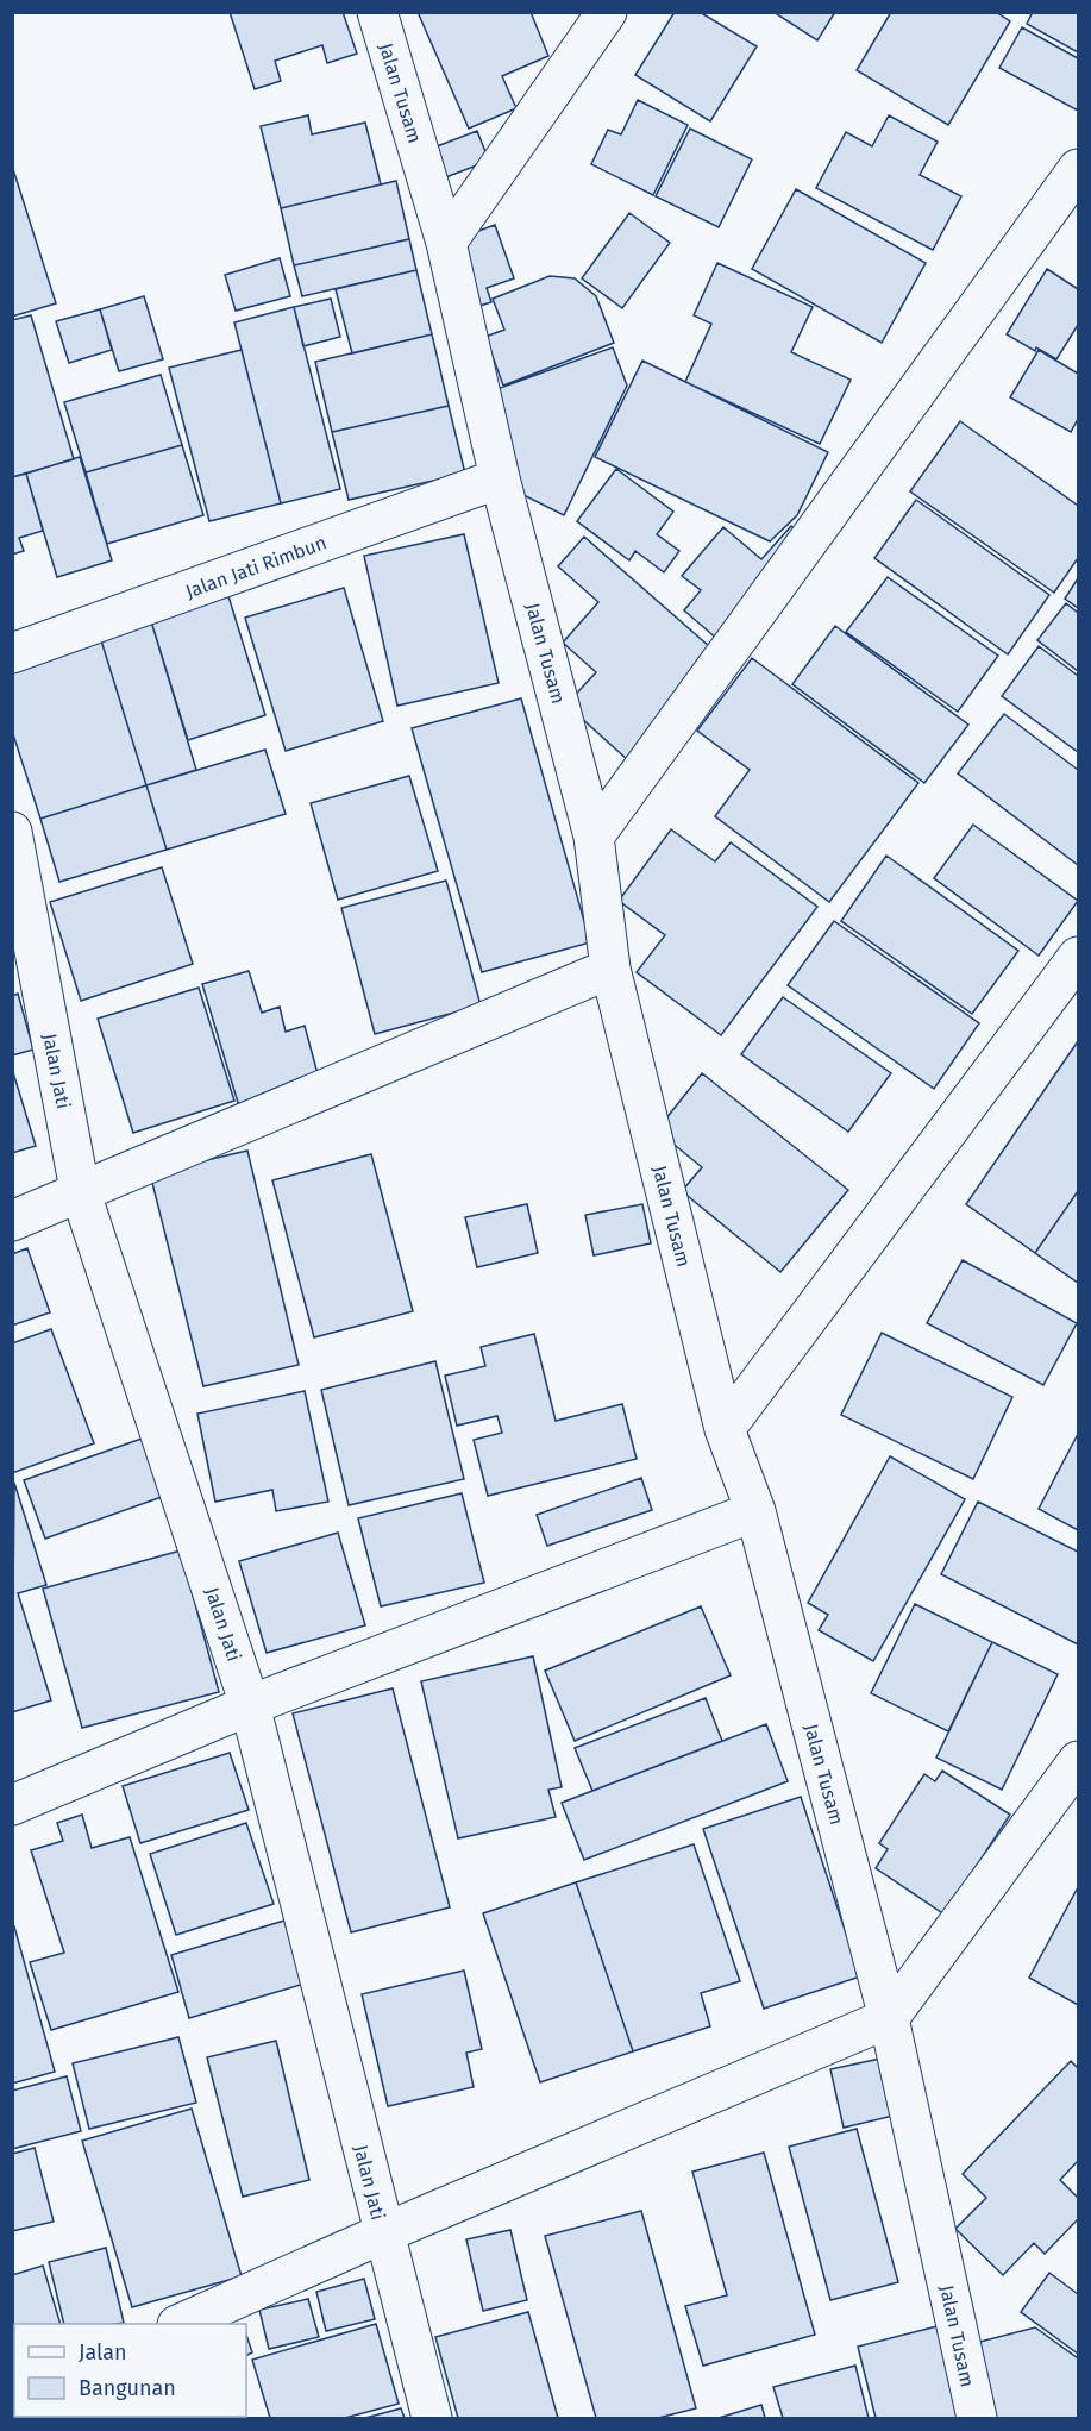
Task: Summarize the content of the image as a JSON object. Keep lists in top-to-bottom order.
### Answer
{
  "streets": {
    "street": ["Jalan Tusam", "Jalan Jati Rimbun", "Jalan Jati"]
  },
  "crossings": [
    ["Jalan Tusam", "Jalan Jati Rimbun"]
  ],
  "legend": ["Jalan", "Bangunan"]
}
